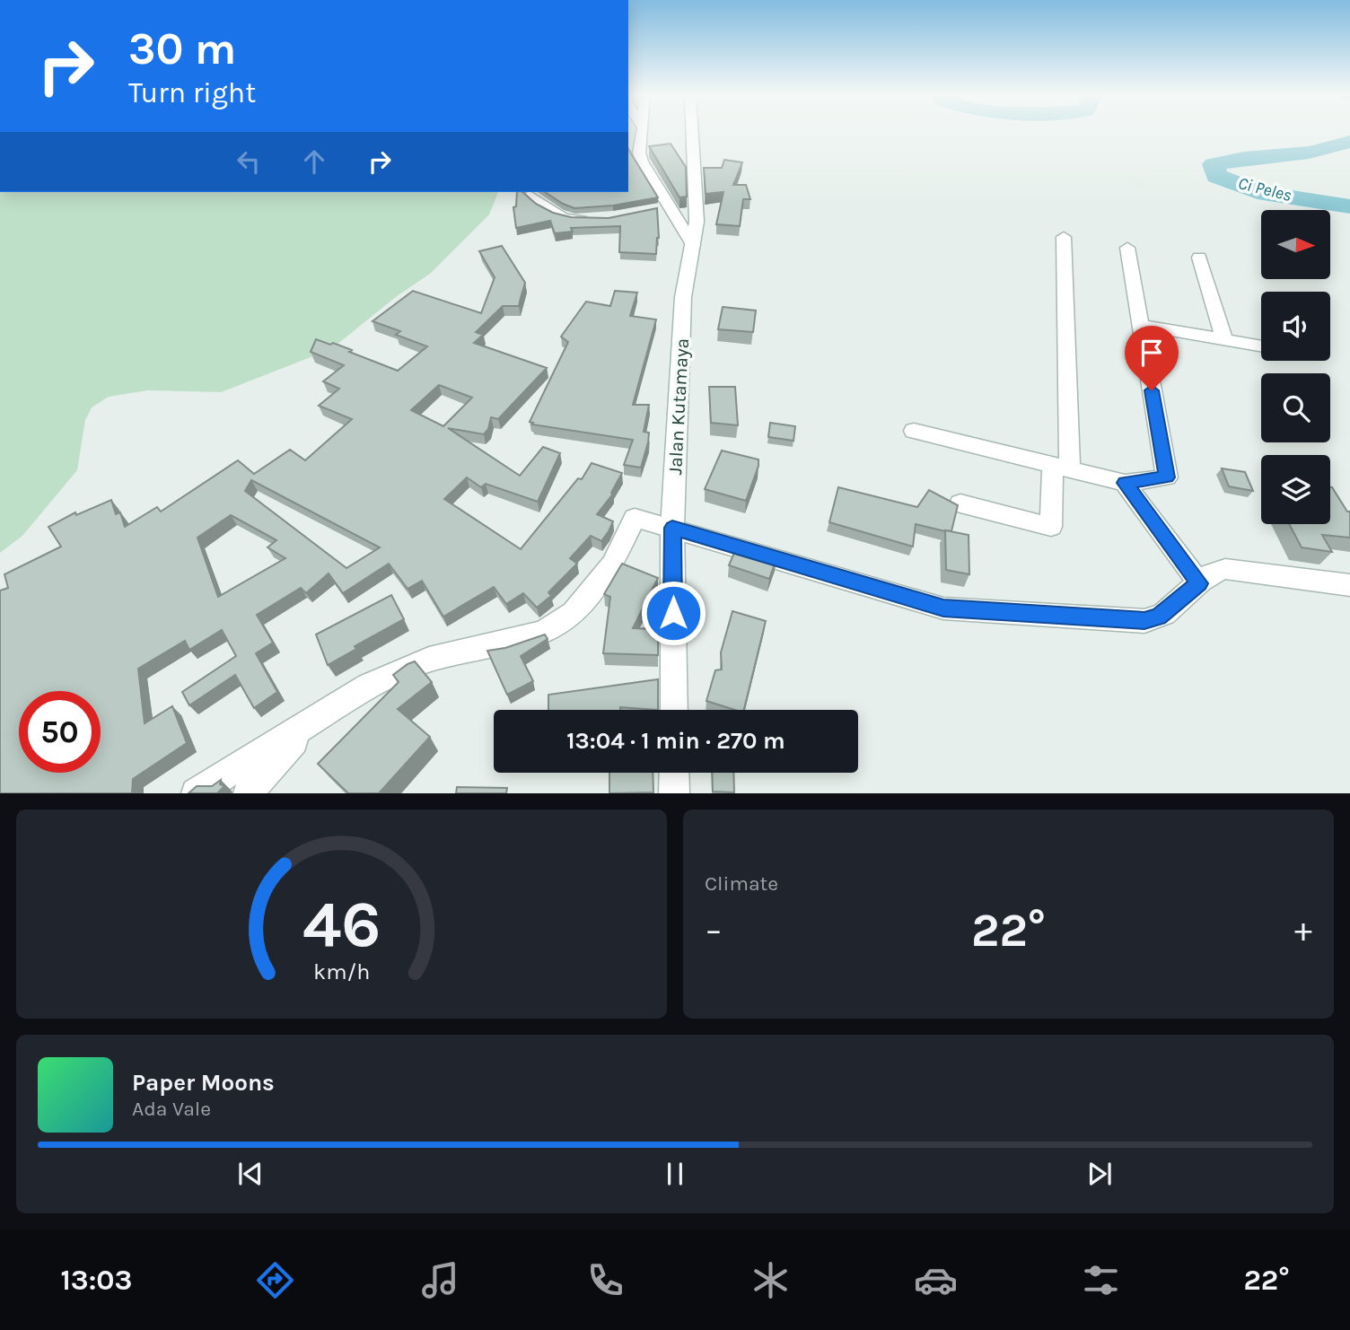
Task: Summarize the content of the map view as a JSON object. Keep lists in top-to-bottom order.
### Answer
{
  "streets": {
    "street": ["Jalan Kutamaya"]
  },
  "water": ["Ci Peles"],
  "north": "right",
  "page": {
    "turn": ["30 m", "Turn right"],
    "limit": "50",
    "trip": "13:04 · 1 min · 270 m",
    "tile": "Climate",
    "heat": ["−", "22°", "+"],
    "song": ["Paper Moons", "Ada Vale"],
    "tabs": ["13:03", "22°"],
    "gauge": ["46", "km/h"]
  }
}
